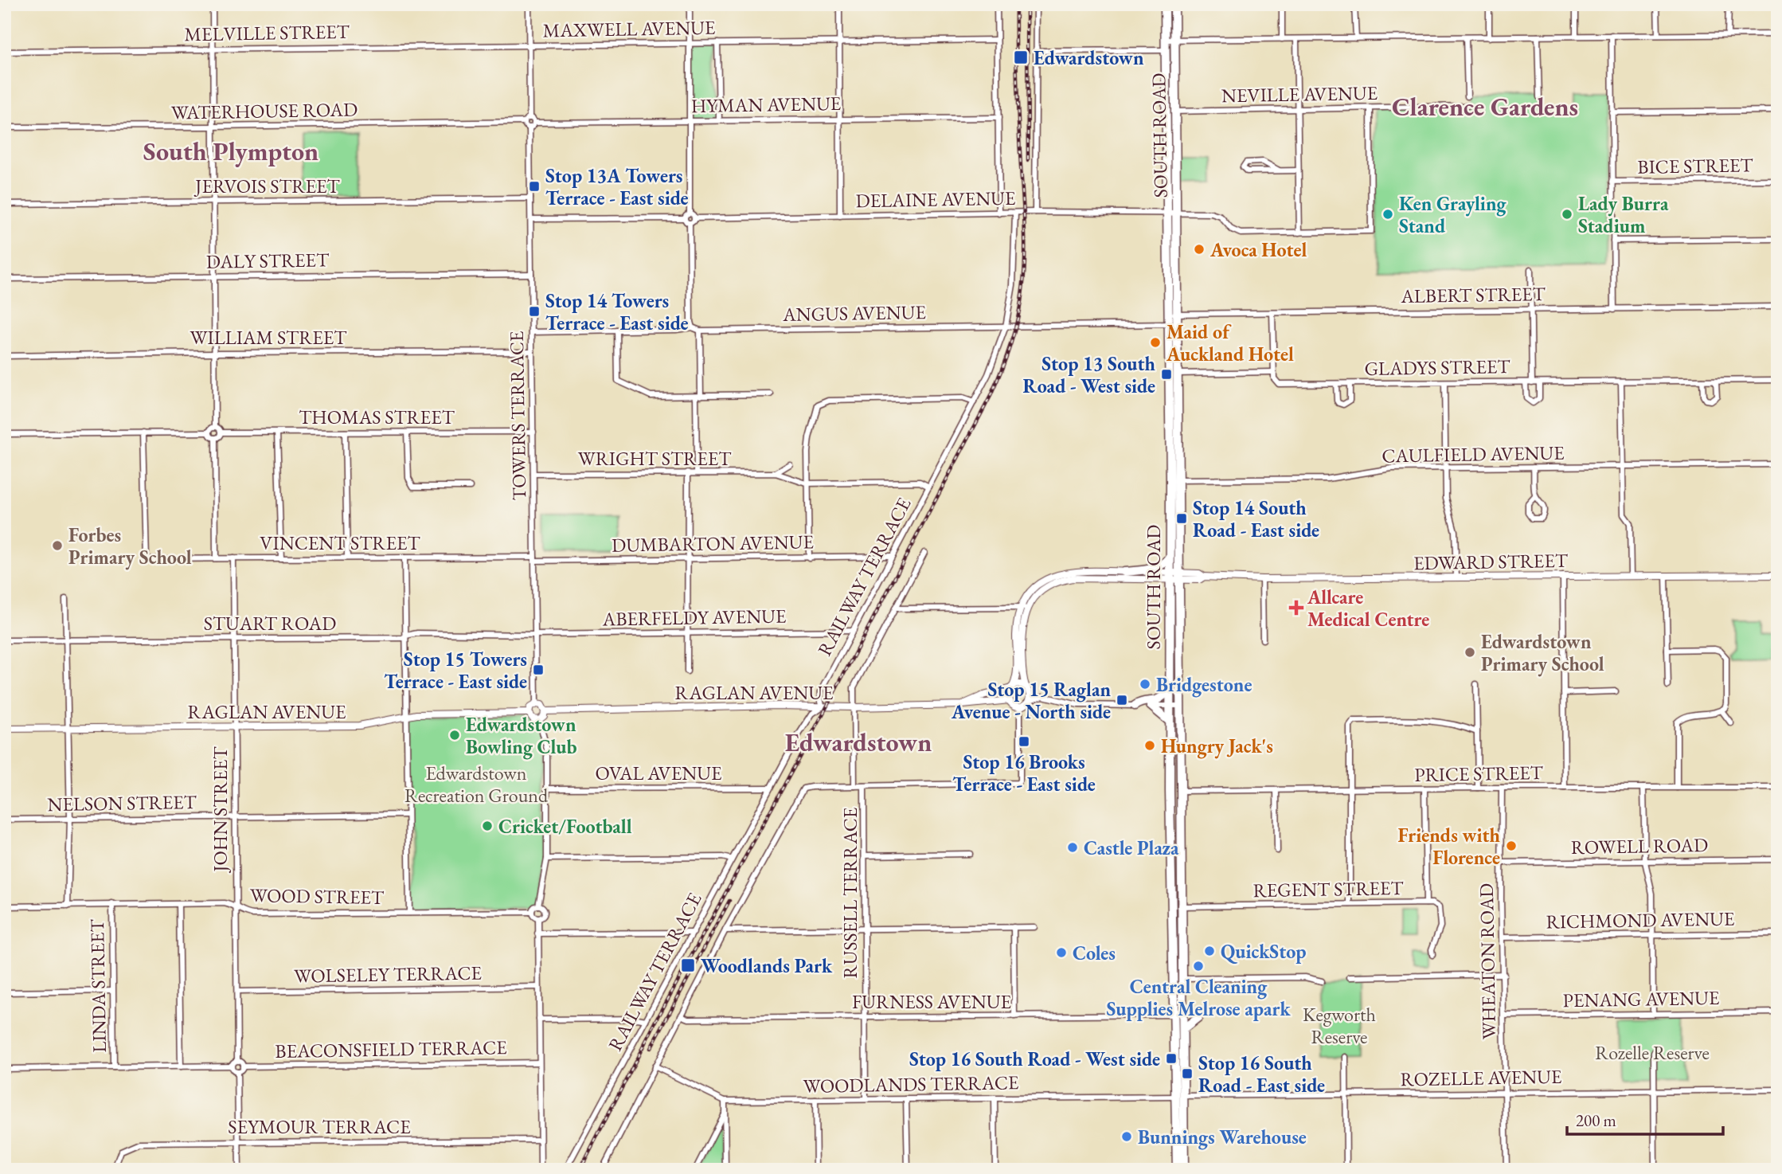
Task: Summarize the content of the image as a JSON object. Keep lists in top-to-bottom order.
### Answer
{
  "streets": {
    "highway": ["SOUTH ROAD"],
    "street": [
      "MAXWELL AVENUE",
      "MELVILLE STREET",
      "NEVILLE AVENUE",
      "HYMAN AVENUE",
      "WATERHOUSE ROAD",
      "BICE STREET",
      "JERVOIS STREET",
      "DELAINE AVENUE",
      "DALY STREET",
      "ALBERT STREET",
      "ANGUS AVENUE",
      "WILLIAM STREET",
      "GLADYS STREET",
      "TOWERS TERRACE",
      "THOMAS STREET",
      "CAULFIELD AVENUE",
      "WRIGHT STREET",
      "VINCENT STREET",
      "DUMBARTON AVENUE",
      "EDWARD STREET",
      "RAILWAY TERRACE",
      "ABERFELDY AVENUE",
      "STUART ROAD",
      "RAGLAN AVENUE",
      "OVAL AVENUE",
      "PRICE STREET",
      "NELSON STREET",
      "JOHN STREET",
      "ROWELL ROAD",
      "REGENT STREET",
      "RUSSELL TERRACE",
      "WOOD STREET",
      "RICHMOND AVENUE",
      "WHEATON ROAD",
      "WOLSELEY TERRACE",
      "LINDA STREET",
      "PENANG AVENUE",
      "FURNESS AVENUE",
      "BEACONSFIELD TERRACE",
      "ROZELLE AVENUE",
      "WOODLANDS TERRACE",
      "SEYMOUR TERRACE"
    ]
  },
  "crossings": [
    ["MAXWELL AVENUE", "MELVILLE STREET"],
    ["NEVILLE AVENUE", "SOUTH ROAD"],
    ["NEVILLE AVENUE", "DELAINE AVENUE"],
    ["HYMAN AVENUE", "WATERHOUSE ROAD"],
    ["HYMAN AVENUE", "TOWERS TERRACE"],
    ["WATERHOUSE ROAD", "TOWERS TERRACE"],
    ["SOUTH ROAD", "DELAINE AVENUE"],
    ["SOUTH ROAD", "ALBERT STREET"],
    ["SOUTH ROAD", "ANGUS AVENUE"],
    ["SOUTH ROAD", "GLADYS STREET"],
    ["SOUTH ROAD", "CAULFIELD AVENUE"],
    ["SOUTH ROAD", "EDWARD STREET"],
    ["SOUTH ROAD", "PRICE STREET"],
    ["SOUTH ROAD", "REGENT STREET"],
    ["SOUTH ROAD", "FURNESS AVENUE"],
    ["SOUTH ROAD", "ROZELLE AVENUE"],
    ["SOUTH ROAD", "WOODLANDS TERRACE"],
    ["JERVOIS STREET", "TOWERS TERRACE"],
    ["DELAINE AVENUE", "RAILWAY TERRACE"],
    ["DALY STREET", "TOWERS TERRACE"],
    ["ANGUS AVENUE", "TOWERS TERRACE"],
    ["ANGUS AVENUE", "RAILWAY TERRACE"],
    ["WILLIAM STREET", "TOWERS TERRACE"],
    ["TOWERS TERRACE", "THOMAS STREET"],
    ["TOWERS TERRACE", "WRIGHT STREET"],
    ["TOWERS TERRACE", "VINCENT STREET"],
    ["TOWERS TERRACE", "DUMBARTON AVENUE"],
    ["TOWERS TERRACE", "ABERFELDY AVENUE"],
    ["TOWERS TERRACE", "STUART ROAD"],
    ["TOWERS TERRACE", "RAGLAN AVENUE"],
    ["WRIGHT STREET", "RAILWAY TERRACE"],
    ["VINCENT STREET", "DUMBARTON AVENUE"],
    ["VINCENT STREET", "JOHN STREET"],
    ["DUMBARTON AVENUE", "RAILWAY TERRACE"],
    ["RAILWAY TERRACE", "ABERFELDY AVENUE"],
    ["RAILWAY TERRACE", "RAGLAN AVENUE"],
    ["RAILWAY TERRACE", "OVAL AVENUE"],
    ["ABERFELDY AVENUE", "STUART ROAD"],
    ["STUART ROAD", "JOHN STREET"],
    ["RAGLAN AVENUE", "JOHN STREET"],
    ["PRICE STREET", "WHEATON ROAD"],
    ["NELSON STREET", "JOHN STREET"],
    ["JOHN STREET", "WOOD STREET"],
    ["JOHN STREET", "WOLSELEY TERRACE"],
    ["JOHN STREET", "BEACONSFIELD TERRACE"],
    ["ROWELL ROAD", "WHEATON ROAD"],
    ["RUSSELL TERRACE", "FURNESS AVENUE"],
    ["RUSSELL TERRACE", "WOODLANDS TERRACE"],
    ["WOOD STREET", "LINDA STREET"],
    ["RICHMOND AVENUE", "WHEATON ROAD"],
    ["WHEATON ROAD", "PENANG AVENUE"],
    ["WHEATON ROAD", "ROZELLE AVENUE"],
    ["ROZELLE AVENUE", "WOODLANDS TERRACE"]
  ],
  "districts": ["Clarence Gardens", "South Plympton", "Edwardstown"],
  "parks": ["Edwardstown Recreation Ground", "Kegworth Reserve", "Rozelle Reserve"],
  "places": {
    "transit": [
      "Edwardstown",
      "Stop 13A Towers Terrace - East side",
      "Stop 14 Towers Terrace - East side",
      "Stop 13 South Road - West side",
      "Stop 14 South Road - East side",
      "Stop 15 Towers Terrace - East side",
      "Stop 15 Raglan Avenue - North side",
      "Stop 16 Brooks Terrace - East side",
      "Woodlands Park",
      "Stop 16 South Road - West side",
      "Stop 16 South Road - East side"
    ],
    "other": [
      "Ken Grayling Stand",
      "Lady Burra Stadium",
      "Avoca Hotel",
      "Maid of Auckland Hotel",
      "Forbes Primary School",
      "Edwardstown Primary School",
      "Bridgestone",
      "Edwardstown Bowling Club",
      "Hungry Jack's",
      "Cricket/Football",
      "Friends with Florence",
      "Castle Plaza",
      "QuickStop",
      "Coles",
      "Central Cleaning Supplies Melrose apark",
      "Bunnings Warehouse"
    ],
    "health": ["Allcare Medical Centre"]
  },
  "scale_bar": "200 m"
}
